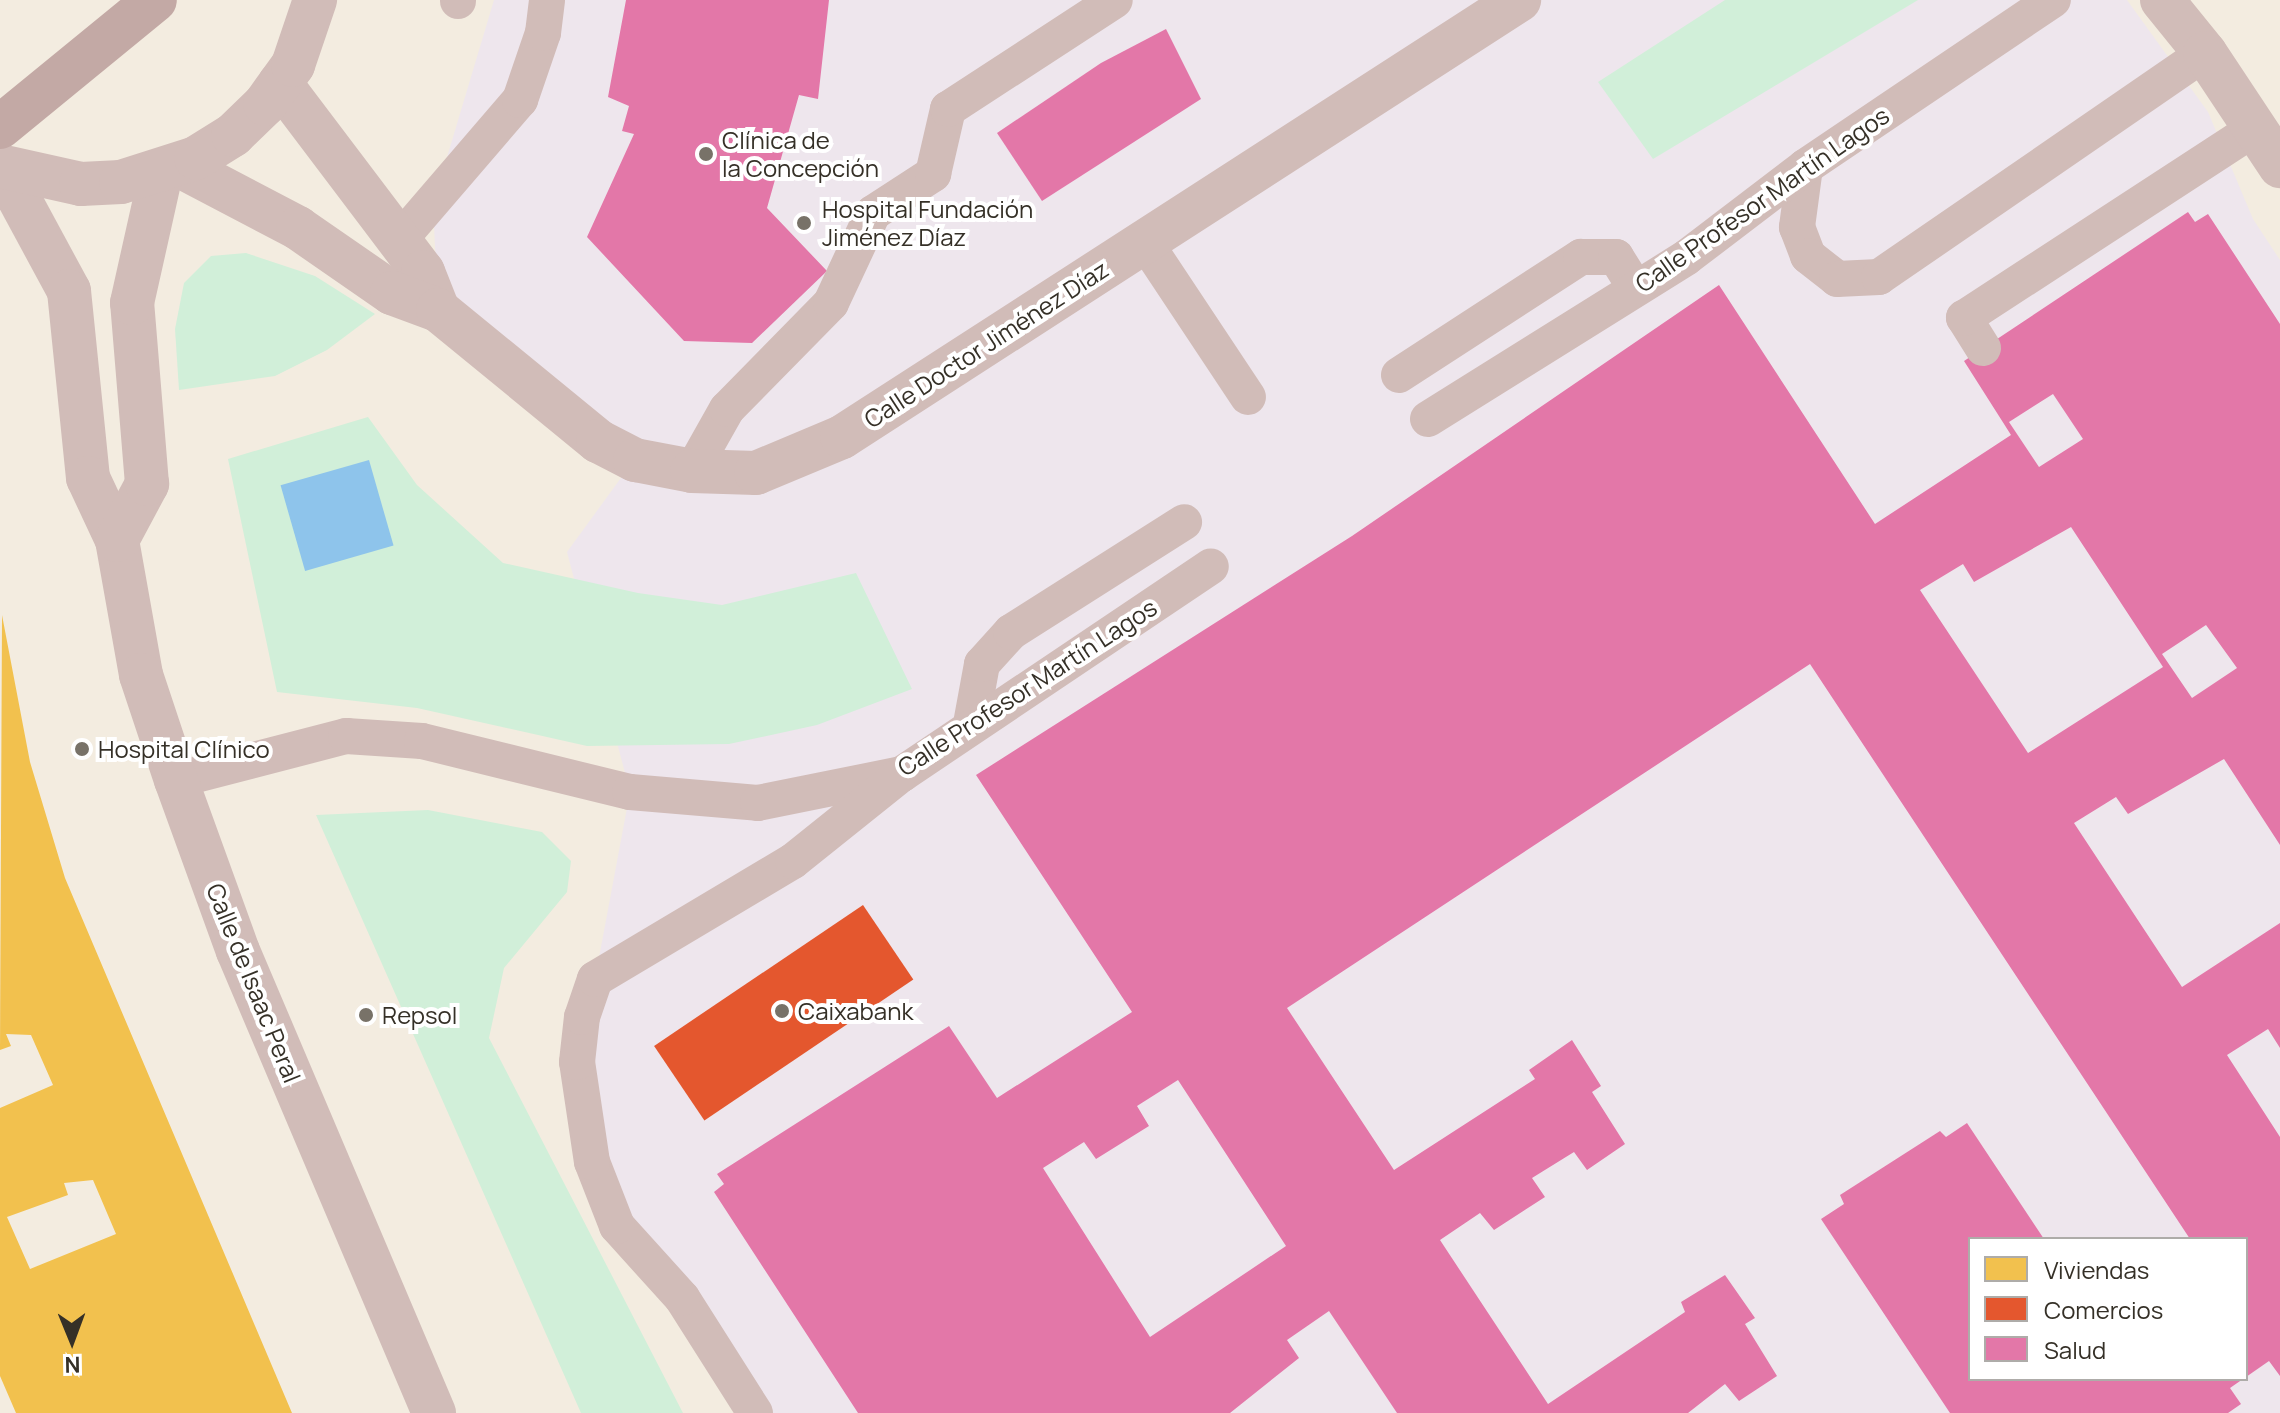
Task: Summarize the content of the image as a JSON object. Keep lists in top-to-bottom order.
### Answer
{
  "streets": {
    "street": ["Calle Doctor Jiménez Díaz", "Calle de Isaac Peral"],
    "lane": ["Calle Profesor Martín Lagos"]
  },
  "crossings": [
    ["Calle Profesor Martín Lagos", "Calle de Isaac Peral"]
  ],
  "places": [
    "Clínica de la Concepción",
    "Hospital Fundación Jiménez Díaz",
    "Hospital Clínico",
    "Caixabank",
    "Repsol"
  ],
  "legend": ["Viviendas", "Comercios", "Salud"],
  "north": "bottom"
}
